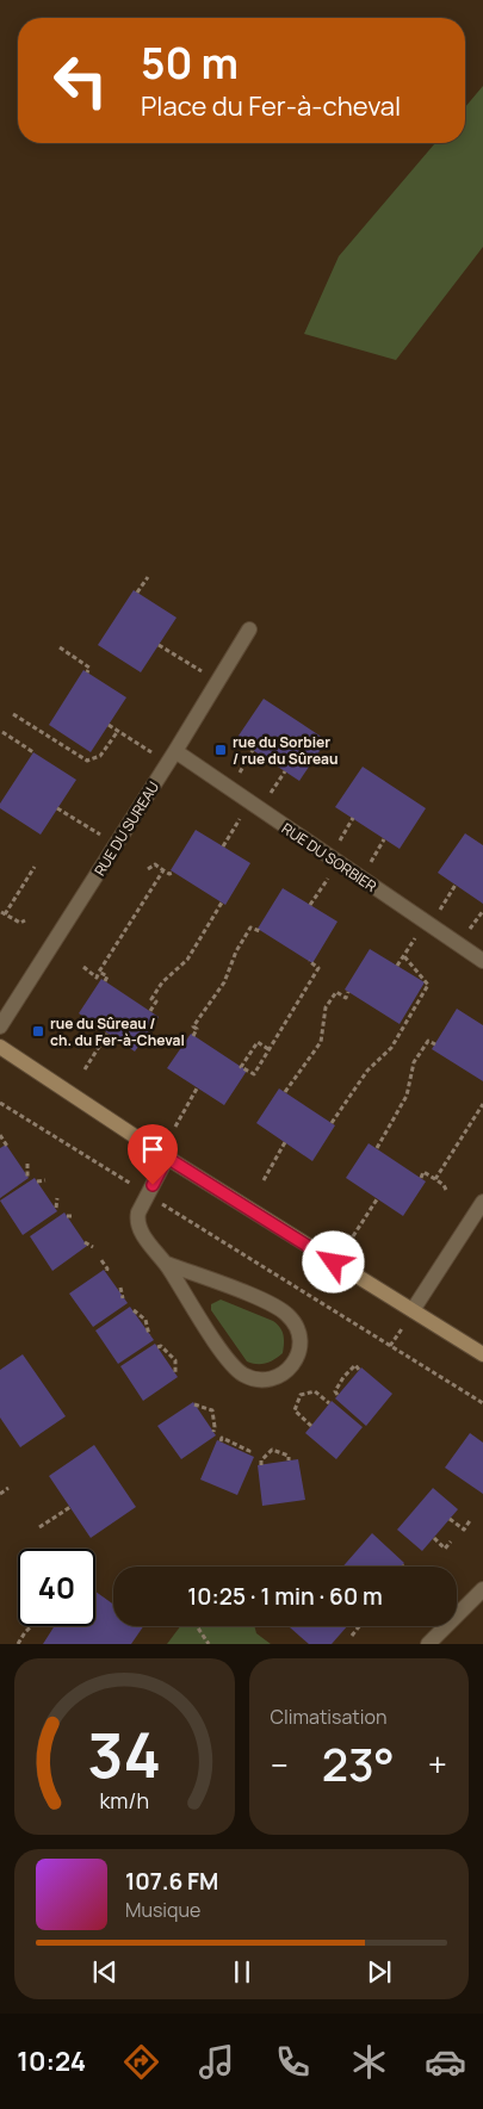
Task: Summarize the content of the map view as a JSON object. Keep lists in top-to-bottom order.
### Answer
{
  "streets": {
    "street": ["RUE DU SUREAU", "RUE DU SORBIER"]
  },
  "crossings": [
    ["RUE DU SUREAU", "RUE DU SORBIER"]
  ],
  "places": {
    "transit": ["rue du Sorbier / rue du Sûreau", "rue du Sûreau / ch. du Fer-à-Cheval"]
  },
  "page": {
    "turn": ["50 m", "Place du Fer-à-cheval"],
    "limit": "40",
    "trip": "10:25 · 1 min · 60 m",
    "tile": "Climatisation",
    "heat": ["−", "23°", "+"],
    "song": ["107.6 FM", "Musique"],
    "tabs": "10:24",
    "gauge": ["34", "km/h"]
  }
}
